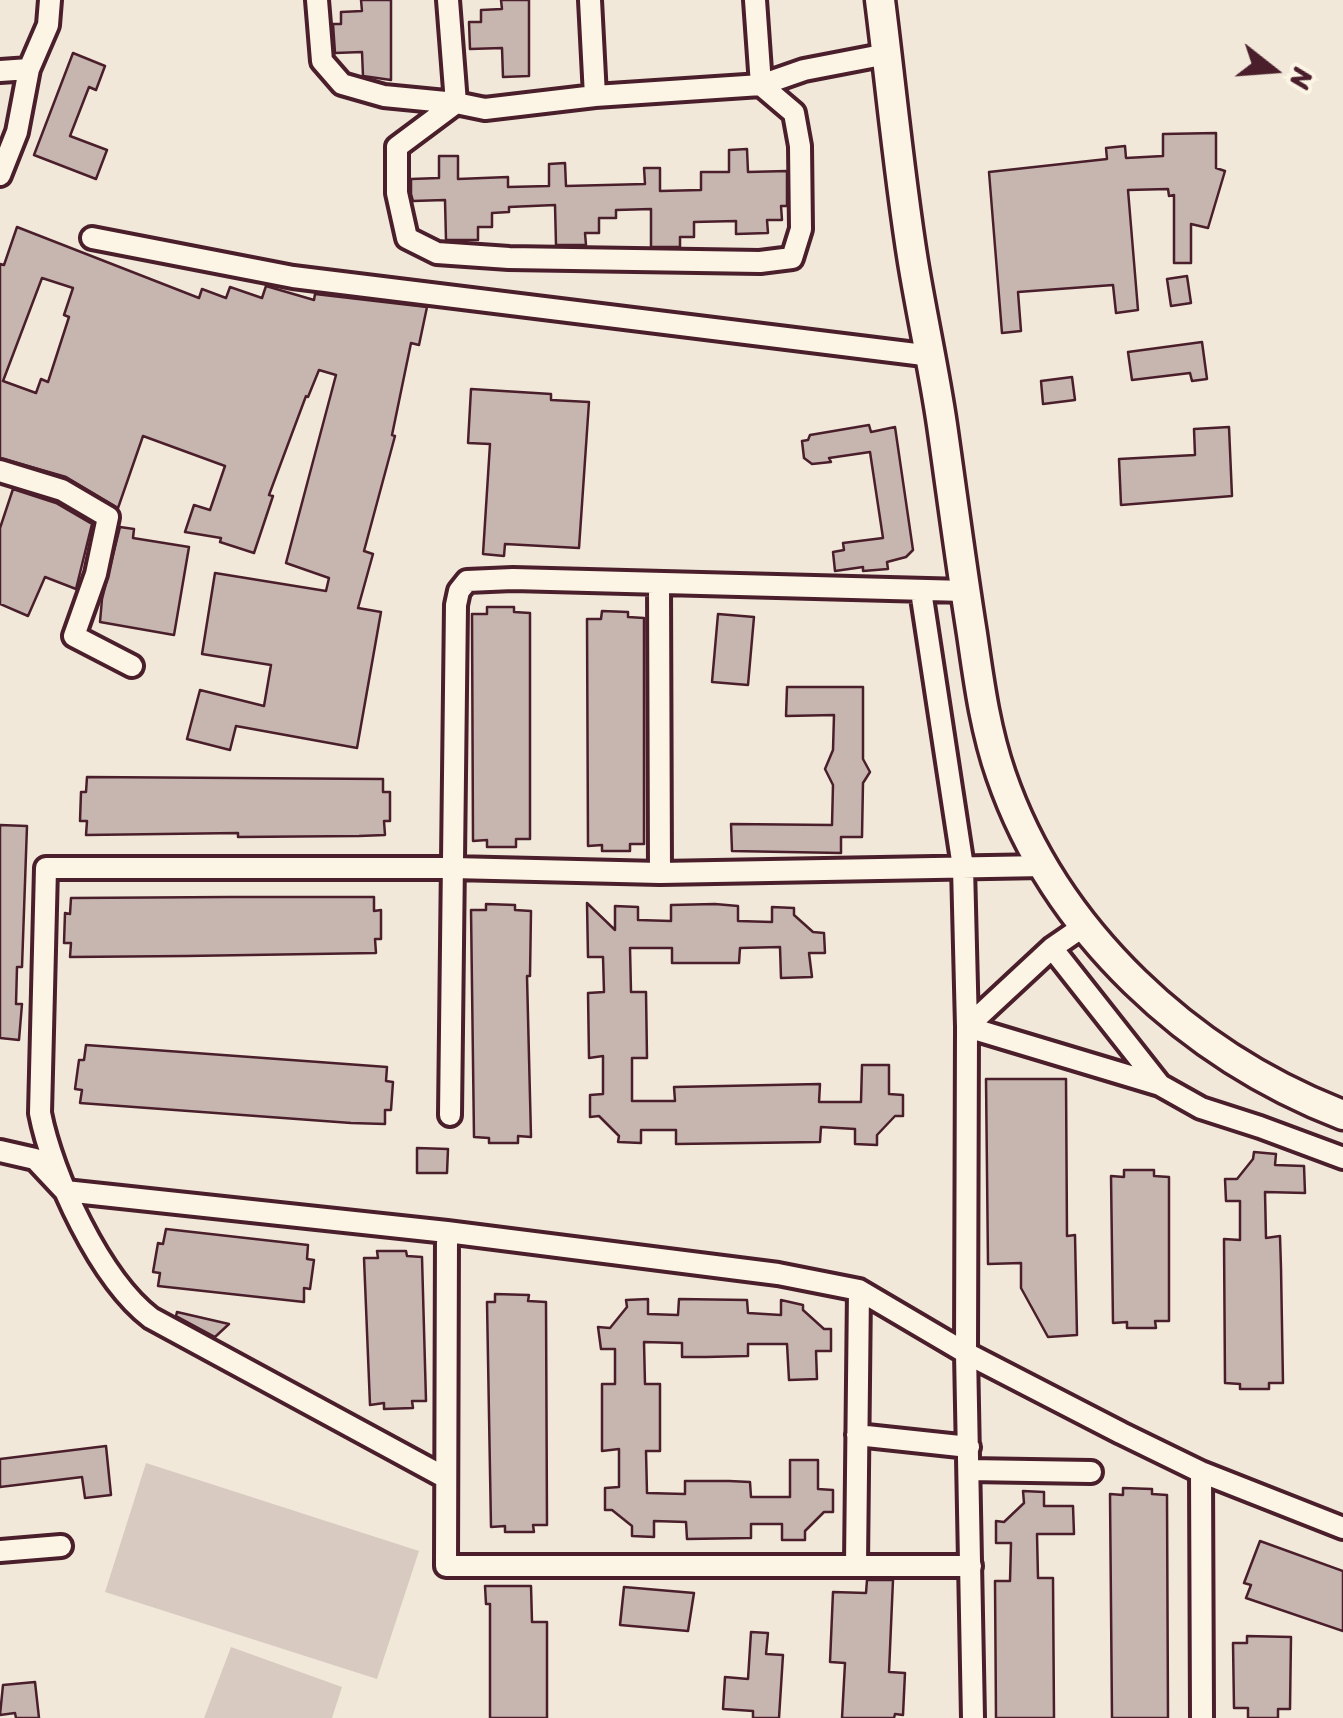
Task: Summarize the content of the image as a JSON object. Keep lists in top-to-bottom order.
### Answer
{
  "north": "right"
}
